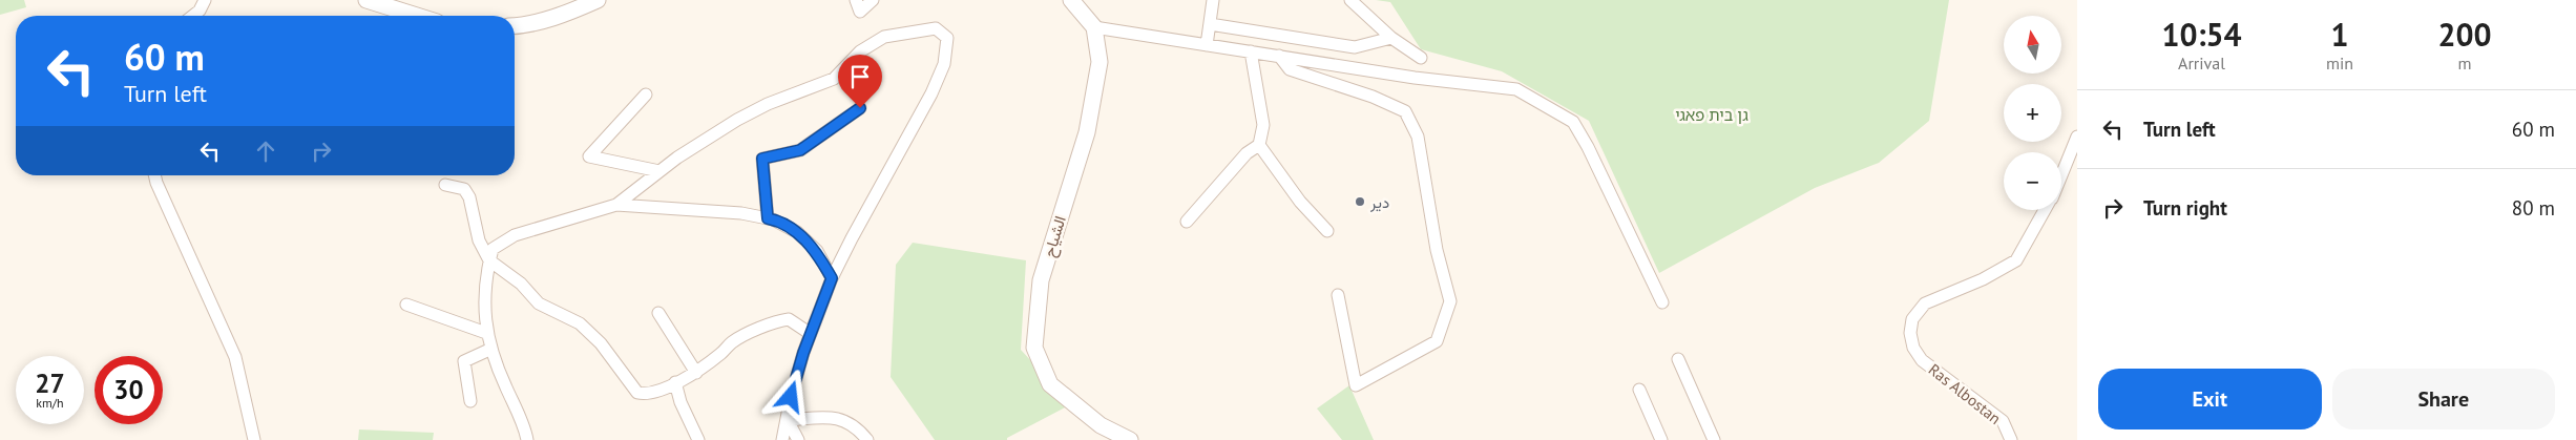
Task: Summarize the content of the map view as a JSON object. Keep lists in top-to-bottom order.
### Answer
{
  "streets": {
    "street": ["الشياح", "Ras Albostan"]
  },
  "parks": ["גן בית פאגי"],
  "places": ["دير"],
  "north": "top",
  "page": {
    "eta": [
      "10:54",
      "Arrival",
      "1",
      "min",
      "200",
      "m"
    ],
    "map_buttons": ["+", "−"],
    "turn": ["60 m", "Turn left"],
    "list": [
      {
        "name": "Turn left",
        "value": "60 m"
      },
      {
        "name": "Turn right",
        "value": "80 m"
      }
    ],
    "speed": "27 km/h",
    "limit": "30",
    "buttons": ["Exit", "Share"]
  }
}
